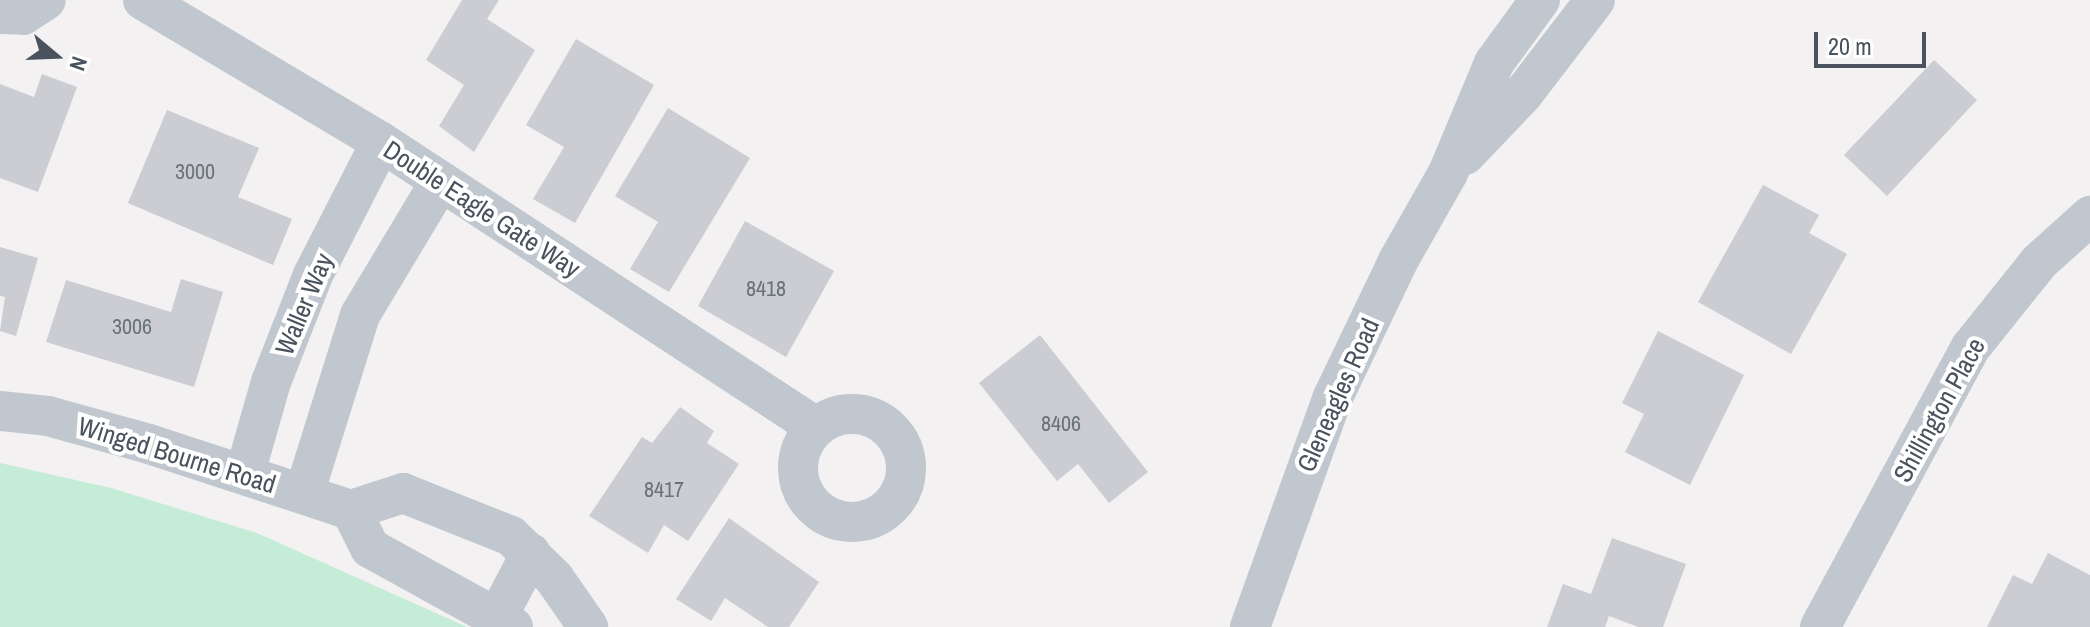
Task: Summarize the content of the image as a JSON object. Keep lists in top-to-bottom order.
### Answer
{
  "streets": {
    "street": [
      "Double Eagle Gate Way",
      "Waller Way",
      "Gleneagles Road",
      "Shillington Place",
      "Winged Bourne Road"
    ]
  },
  "crossings": [
    ["Double Eagle Gate Way", "Waller Way"],
    ["Waller Way", "Winged Bourne Road"]
  ],
  "house_numbers": [
    "3000",
    "8418",
    "3006",
    "8406",
    "8417"
  ],
  "scale_bar": "20 m",
  "north": "right"
}
